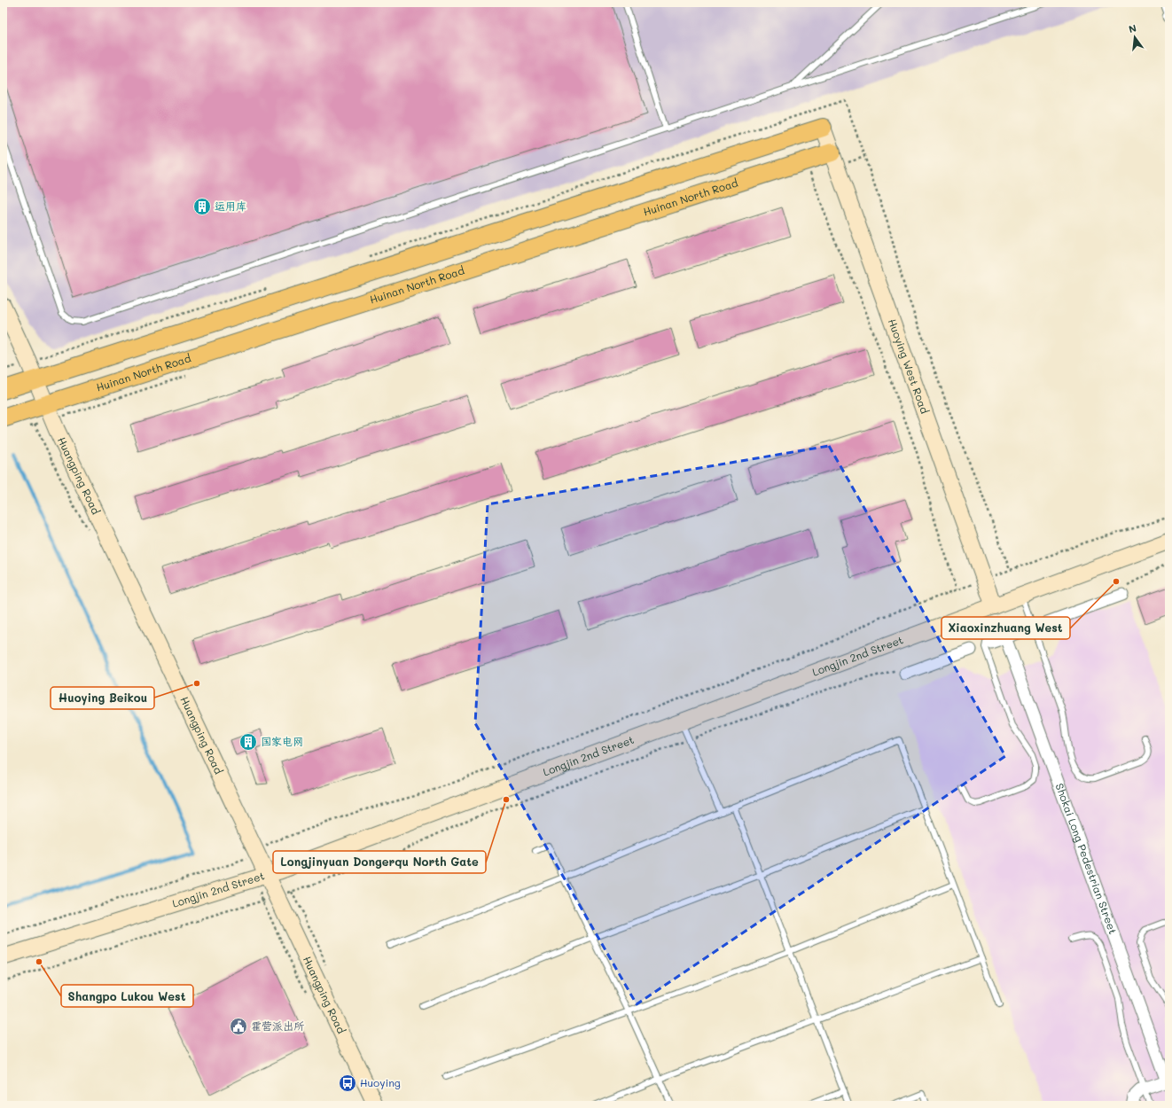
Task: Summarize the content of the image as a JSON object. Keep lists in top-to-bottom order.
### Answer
{
  "streets": {
    "main road": ["Huinan North Road"],
    "street": [
      "Huoying West Road",
      "Huangping Road",
      "Longjin 2nd Street",
      "Shokai Long Pedestrian Street"
    ]
  },
  "crossings": [
    ["Huinan North Road", "Huoying West Road"],
    ["Huinan North Road", "Huangping Road"],
    ["Huoying West Road", "Longjin 2nd Street"],
    ["Huangping Road", "Longjin 2nd Street"]
  ],
  "places": {
    "building": ["运用库", "国家电网"],
    "other": [
      "Xiaoxinzhuang West",
      "Huoying Beikou",
      "Longjinyuan Dongerqu North Gate",
      "Shangpo Lukou West"
    ],
    "public building": ["霍营派出所"],
    "bus stop": ["Huoying"]
  },
  "north": "top"
}
